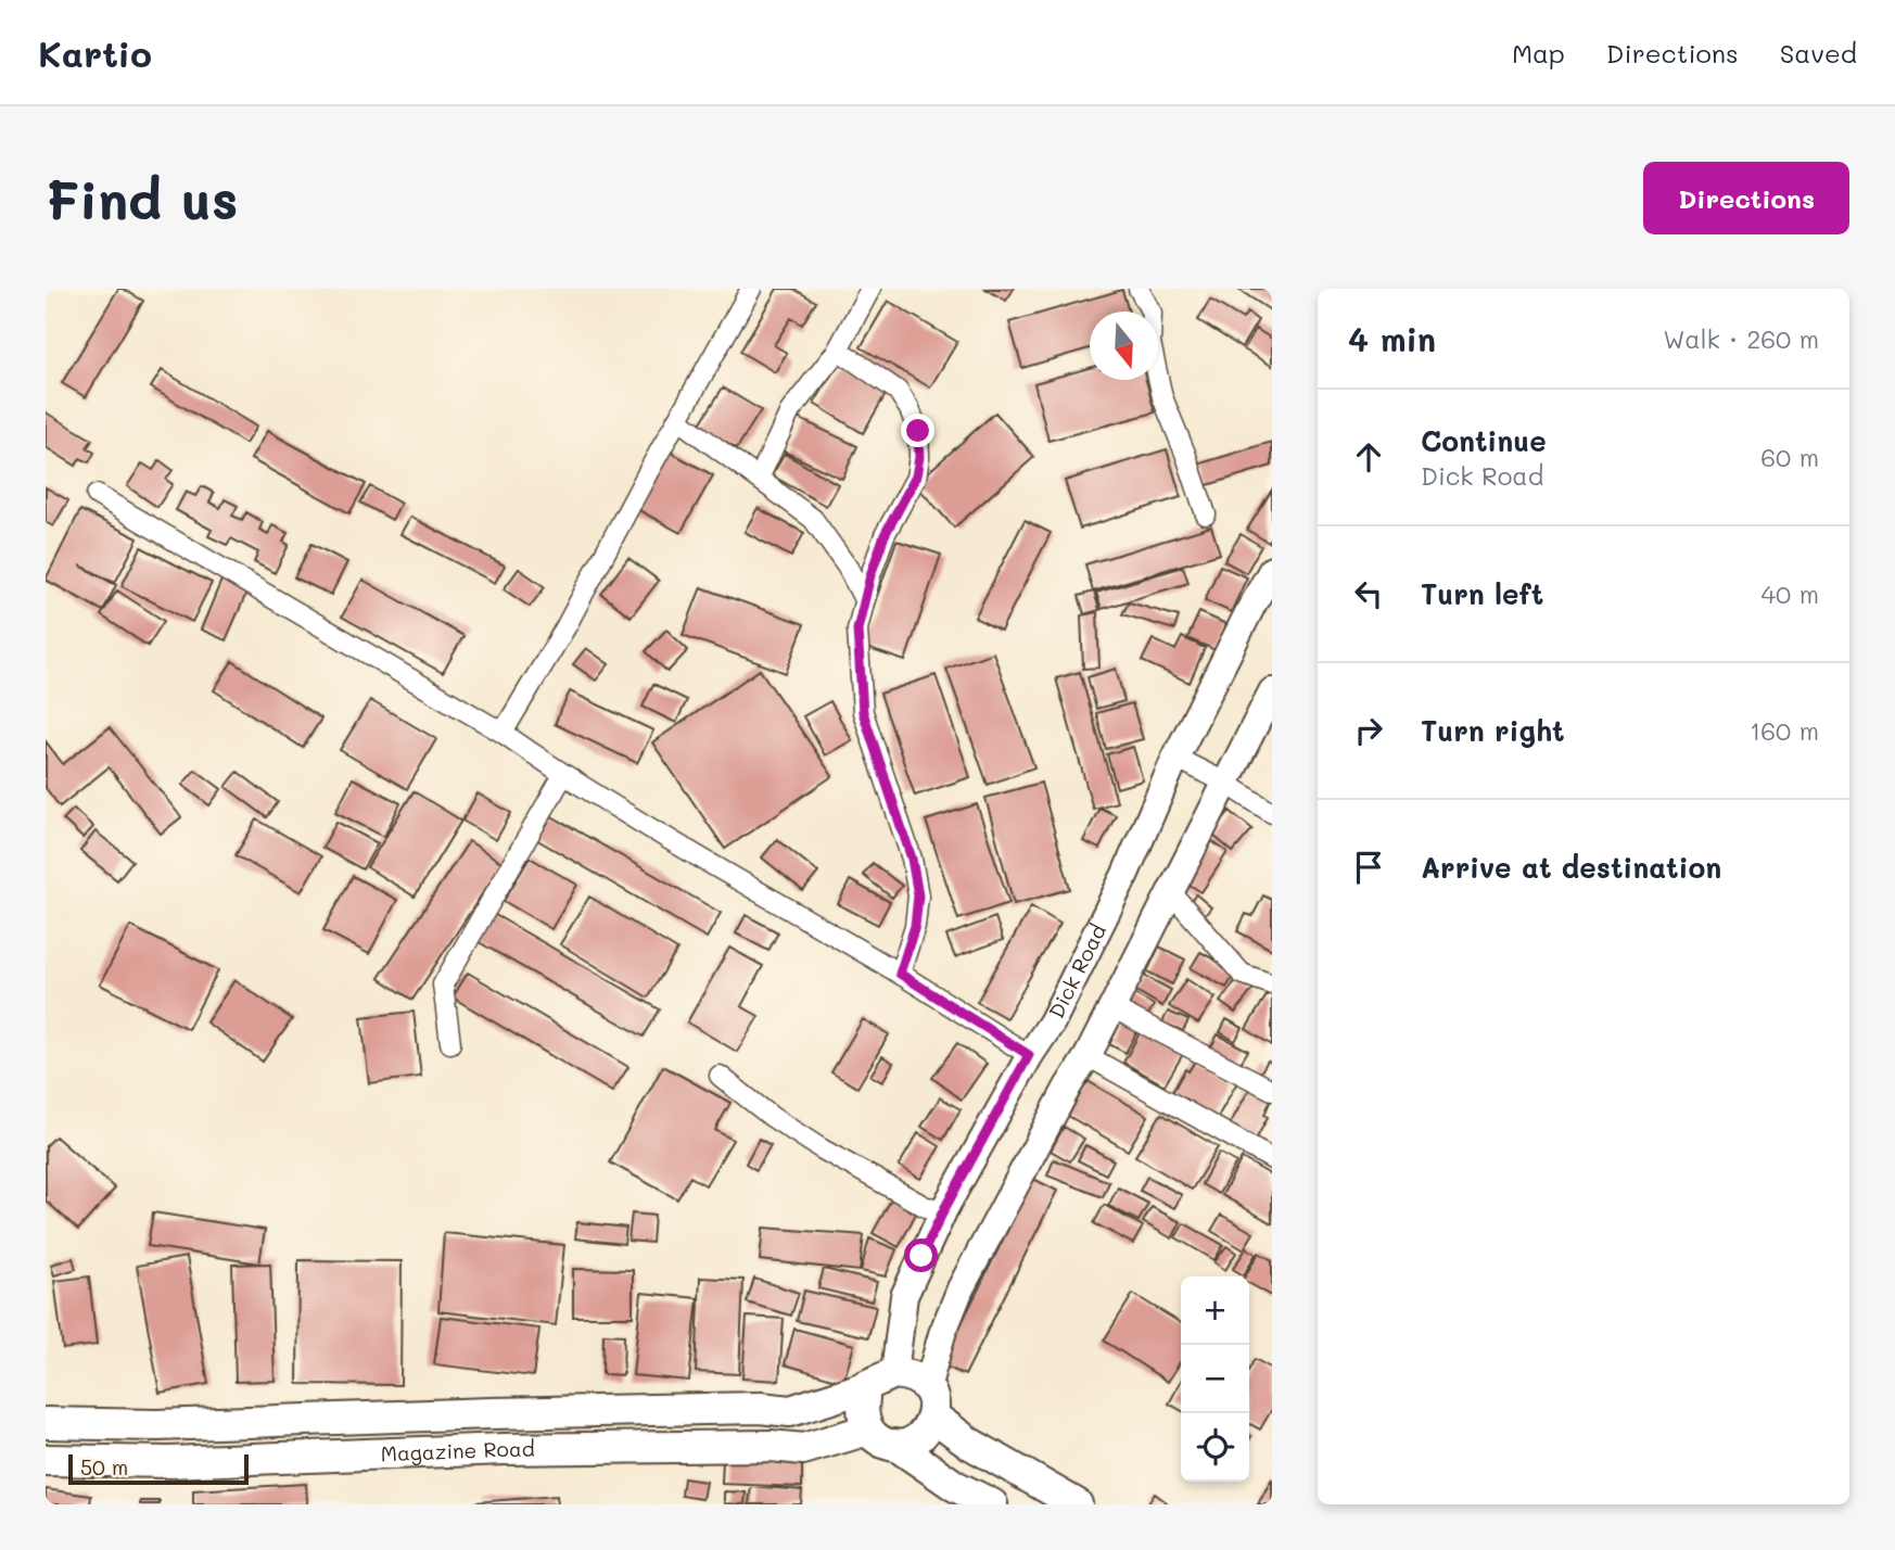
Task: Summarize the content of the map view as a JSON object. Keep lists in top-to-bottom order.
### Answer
{
  "streets": {
    "main road": ["Dick Road", "Magazine Road"]
  },
  "crossings": [
    ["Dick Road", "Magazine Road"]
  ],
  "scale_bar": "50 m",
  "north": "bottom",
  "page": {
    "header": "Kartio",
    "nav": ["Map", "Directions", "Saved"],
    "buttons": "Directions",
    "title": "Find us",
    "heading": ["4 min", "Walk · 260 m"],
    "list": [
      ["Continue", "Dick Road", "60 m"],
      ["Turn left", "40 m"],
      ["Turn right", "160 m"],
      "Arrive at destination"
    ],
    "map_buttons": ["+", "−"],
    "scale": "50 m"
  }
}
